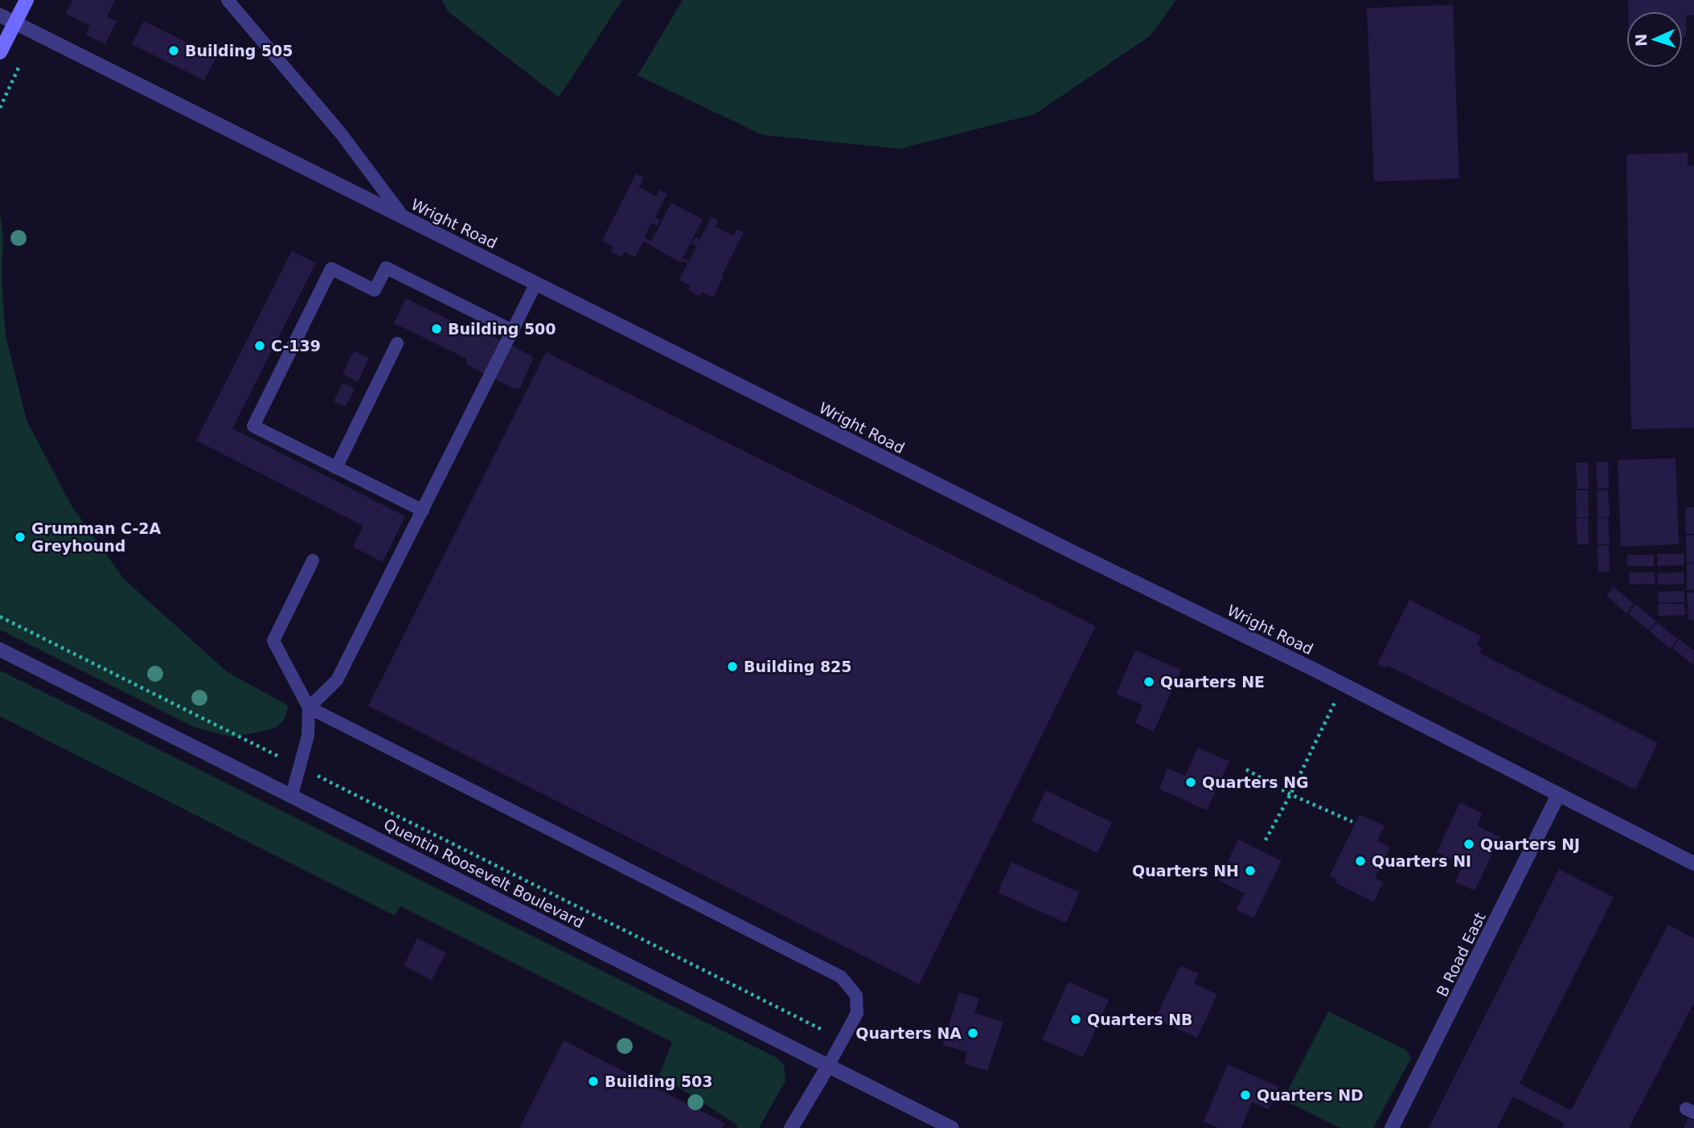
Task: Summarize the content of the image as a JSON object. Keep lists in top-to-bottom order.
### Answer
{
  "streets": {
    "street": ["Wright Road", "Quentin Roosevelt Boulevard", "B Road East"]
  },
  "crossings": [
    ["Wright Road", "B Road East"]
  ],
  "places": [
    "Building 505",
    "Building 500",
    "C-139",
    "Grumman C-2A Greyhound",
    "Building 825",
    "Quarters NE",
    "Quarters NG",
    "Quarters NJ",
    "Quarters NI",
    "Quarters NH",
    "Quarters NB",
    "Quarters NA",
    "Building 503",
    "Quarters ND"
  ],
  "north": "left"
}
